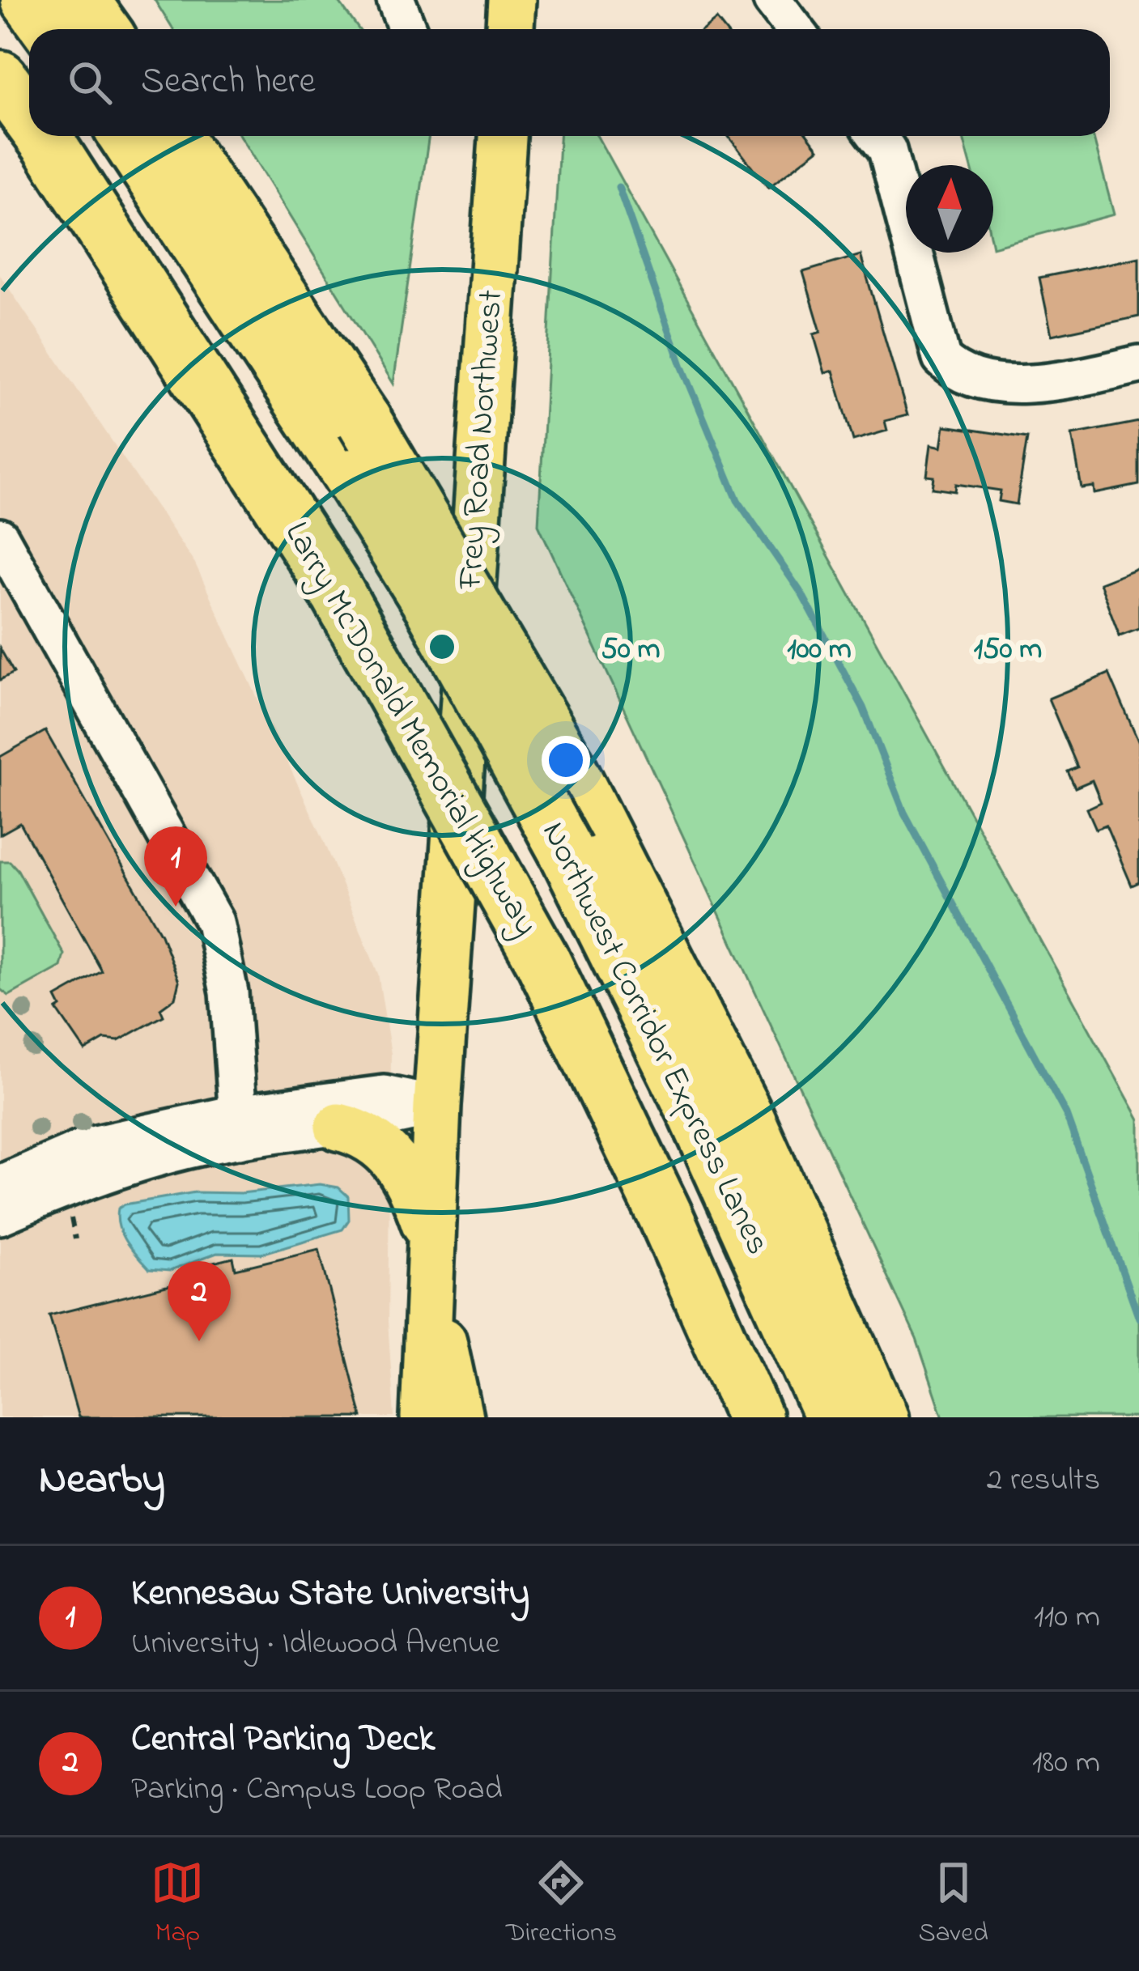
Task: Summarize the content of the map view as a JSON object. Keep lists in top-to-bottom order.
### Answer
{
  "streets": {
    "highway": ["Larry McDonald Memorial Highway", "Northwest Corridor Express Lanes"],
    "main road": ["Frey Road Northwest"]
  },
  "north": "top",
  "page": {
    "search": "Search here",
    "pins": ["1", "2"],
    "heading": ["Nearby", "2 results"],
    "list": [
      {
        "mark": "1",
        "name": "Kennesaw State University",
        "note": "University · Idlewood Avenue",
        "value": "110 m"
      },
      {
        "mark": "2",
        "name": "Central Parking Deck",
        "note": "Parking · Campus Loop Road",
        "value": "180 m"
      }
    ],
    "nav": ["Map", "Directions", "Saved"]
  },
  "rings": ["50 m", "100 m", "150 m"]
}
